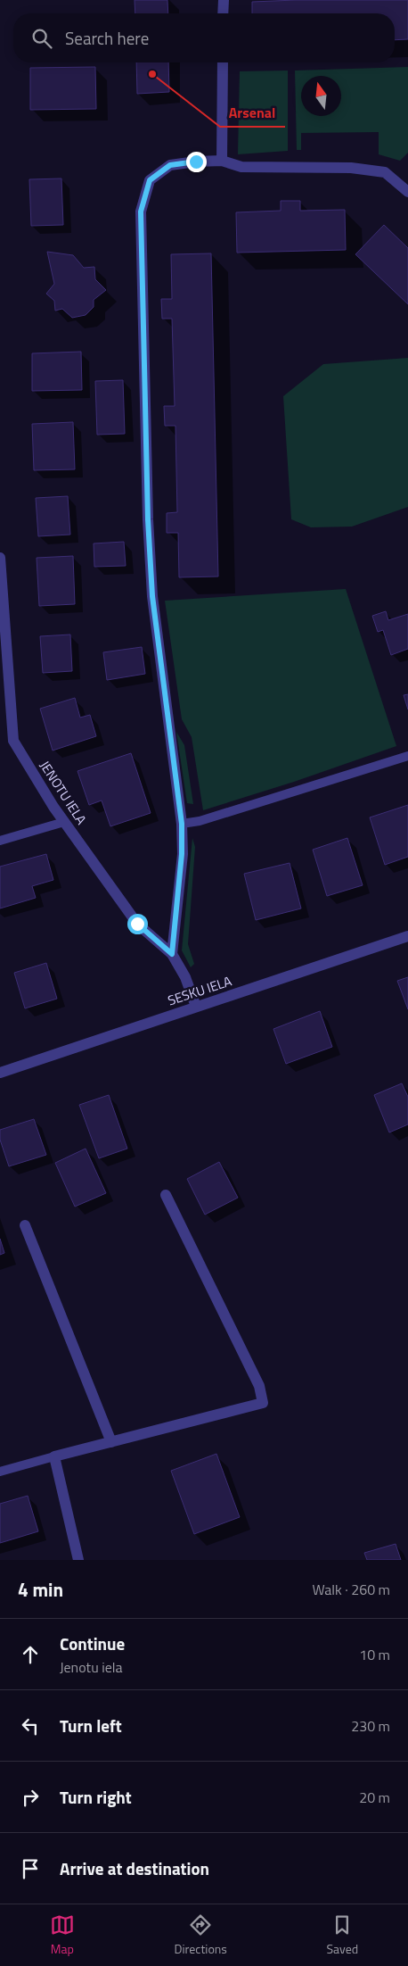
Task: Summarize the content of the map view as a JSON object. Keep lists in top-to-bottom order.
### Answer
{
  "streets": {
    "street": ["JENOTU IELA", "SESKU IELA"]
  },
  "crossings": [
    ["JENOTU IELA", "SESKU IELA"]
  ],
  "places": ["Arsenal"],
  "north": "top",
  "page": {
    "search": "Search here",
    "heading": ["4 min", "Walk · 260 m"],
    "list": [
      ["Continue", "Jenotu iela", "10 m"],
      ["Turn left", "230 m"],
      ["Turn right", "20 m"],
      "Arrive at destination"
    ],
    "nav": ["Map", "Directions", "Saved"]
  }
}
